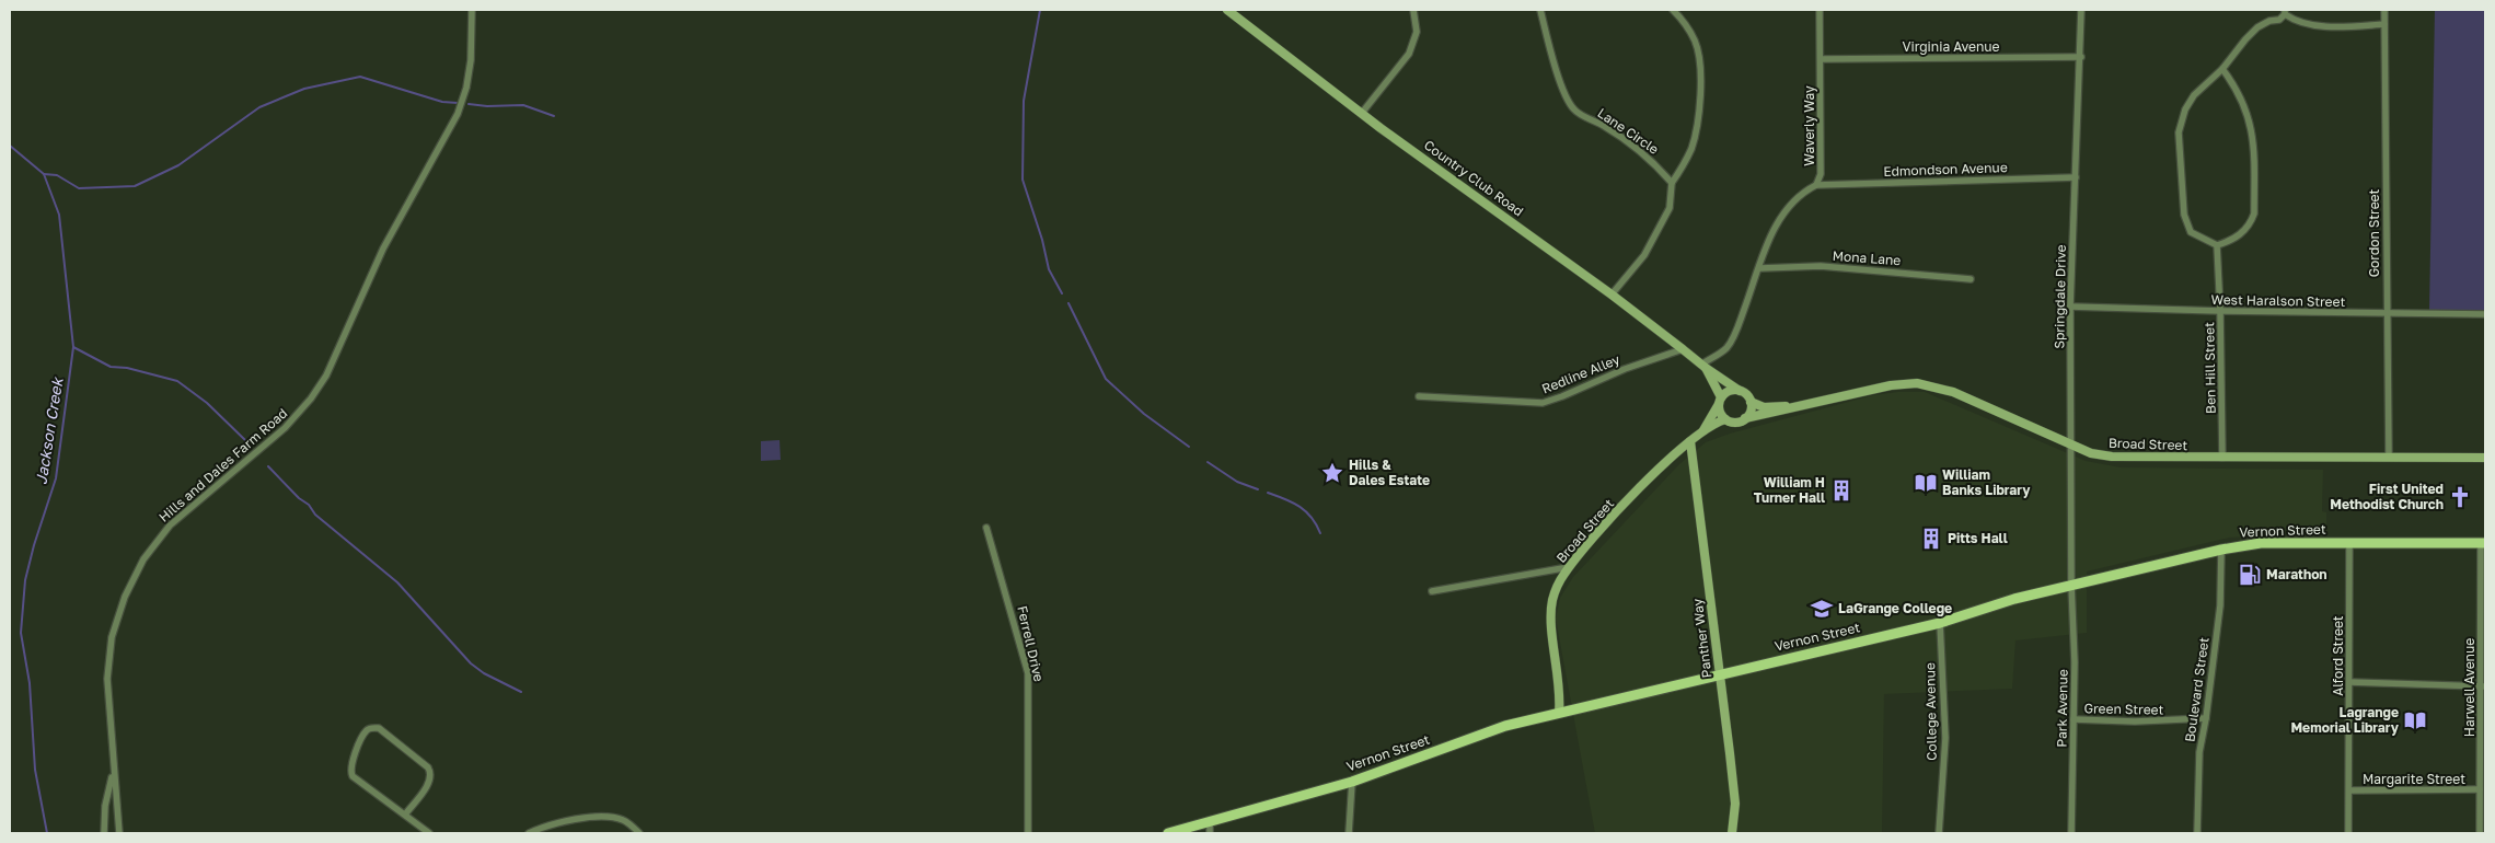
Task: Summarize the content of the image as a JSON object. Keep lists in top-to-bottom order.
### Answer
{
  "streets": {
    "main road": [
      "Country Club Road",
      "Broad Street",
      "Vernon Street",
      "Panther Way"
    ],
    "street": [
      "Virginia Avenue",
      "Waverly Way",
      "Lane Circle",
      "Edmondson Avenue",
      "Gordon Street",
      "Mona Lane",
      "Springdale Drive",
      "West Haralson Street",
      "Ben Hill Street",
      "Redline Alley",
      "Hills and Dales Farm Road",
      "Ferrell Drive",
      "Alford Street",
      "Harwell Avenue",
      "Boulevard Street",
      "Park Avenue",
      "Green Street",
      "College Avenue",
      "Margarite Street"
    ]
  },
  "crossings": [
    ["Virginia Avenue", "Waverly Way"],
    ["Virginia Avenue", "Springdale Drive"],
    ["Waverly Way", "Edmondson Avenue"],
    ["Waverly Way", "Country Club Road"],
    ["Waverly Way", "Mona Lane"],
    ["Edmondson Avenue", "Springdale Drive"],
    ["Country Club Road", "Redline Alley"],
    ["Country Club Road", "Broad Street"],
    ["Gordon Street", "West Haralson Street"],
    ["Gordon Street", "Broad Street"],
    ["Springdale Drive", "West Haralson Street"],
    ["Springdale Drive", "Broad Street"],
    ["Springdale Drive", "Vernon Street"],
    ["Springdale Drive", "Park Avenue"],
    ["West Haralson Street", "Ben Hill Street"],
    ["Ben Hill Street", "Broad Street"],
    ["Broad Street", "Vernon Street"],
    ["Broad Street", "Panther Way"],
    ["Vernon Street", "Panther Way"],
    ["Vernon Street", "Alford Street"],
    ["Vernon Street", "Harwell Avenue"],
    ["Vernon Street", "Boulevard Street"],
    ["Vernon Street", "Park Avenue"],
    ["Vernon Street", "College Avenue"],
    ["Alford Street", "Margarite Street"],
    ["Harwell Avenue", "Margarite Street"],
    ["Boulevard Street", "Green Street"],
    ["Park Avenue", "Green Street"]
  ],
  "water": ["Jackson Creek"],
  "places": {
    "place": ["Hills & Dales Estate"],
    "library": ["William Banks Library", "Lagrange Memorial Library"],
    "building": ["William H Turner Hall", "Pitts Hall"],
    "church": ["First United Methodist Church"],
    "fuel station": ["Marathon"],
    "school or university": ["LaGrange College"]
  }
}
